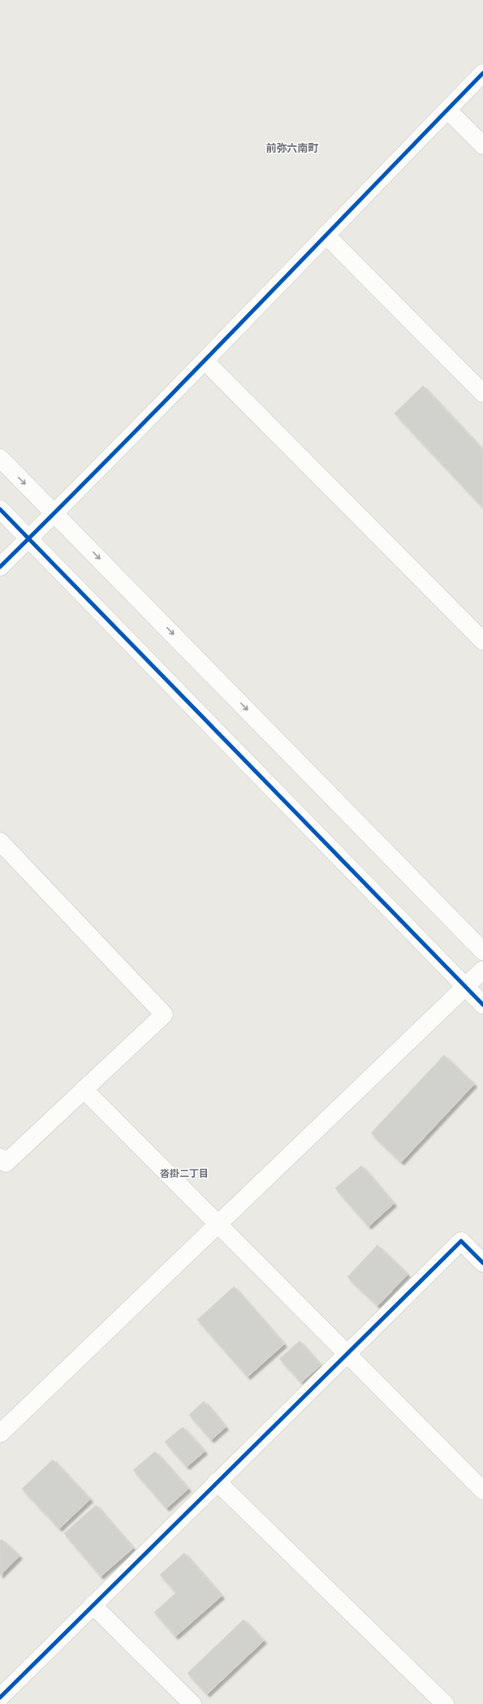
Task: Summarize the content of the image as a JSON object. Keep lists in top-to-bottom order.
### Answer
{
  "districts": ["前弥六南町", "沓掛二丁目"]
}
